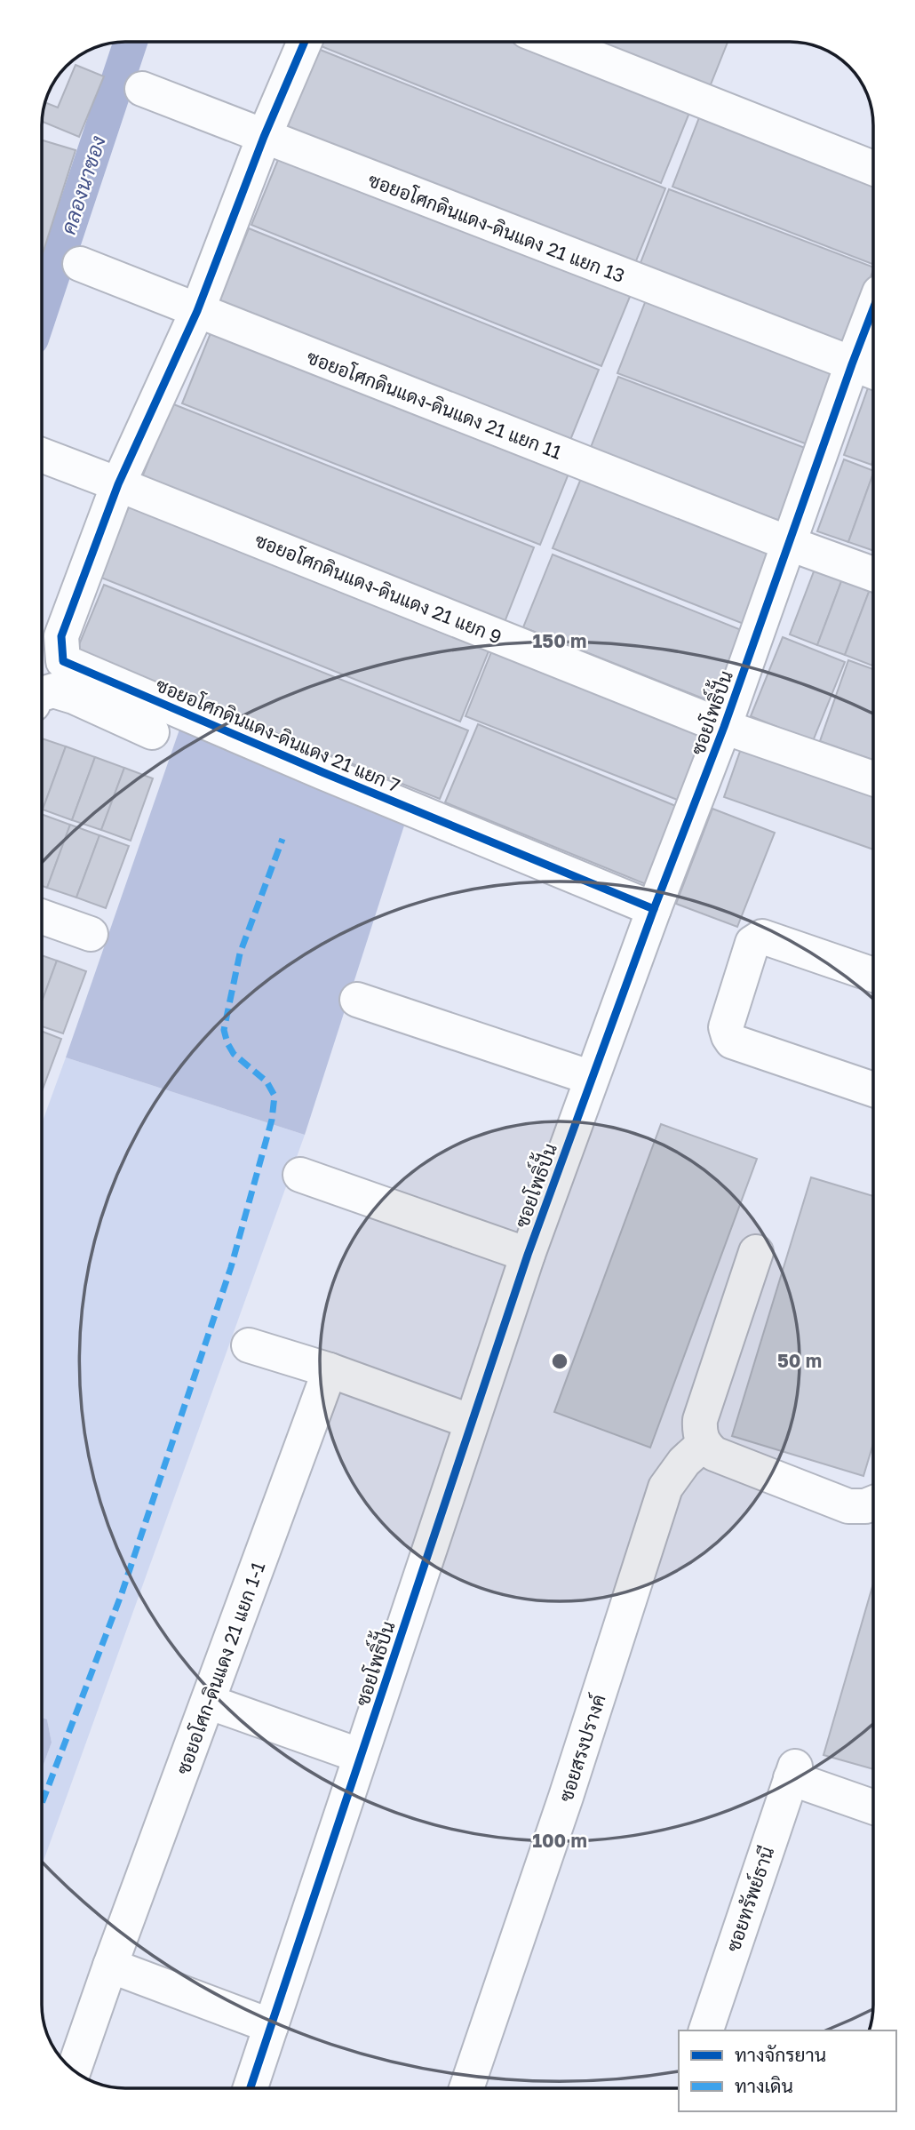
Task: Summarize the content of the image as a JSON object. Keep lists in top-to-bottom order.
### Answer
{
  "streets": {
    "street": [
      "ซอยอโศกดินแดง-ดินแดง 21 แยก 13",
      "ซอยอโศกดินแดง-ดินแดง 21 แยก 11",
      "ซอยอโศกดินแดง-ดินแดง 21 แยก 9",
      "ซอยโพธิ์ปั้น",
      "ซอยอโศกดินแดง-ดินแดง 21 แยก 7",
      "ซอยอโศก-ดินแดง 21 แยก 1-1",
      "ซอยสรงปรางค์",
      "ซอยทรัพย์ธานี"
    ]
  },
  "crossings": [
    ["ซอยอโศกดินแดง-ดินแดง 21 แยก 13", "ซอยโพธิ์ปั้น"],
    ["ซอยอโศกดินแดง-ดินแดง 21 แยก 11", "ซอยโพธิ์ปั้น"],
    ["ซอยอโศกดินแดง-ดินแดง 21 แยก 9", "ซอยโพธิ์ปั้น"],
    ["ซอยอโศกดินแดง-ดินแดง 21 แยก 9", "ซอยอโศกดินแดง-ดินแดง 21 แยก 7"],
    ["ซอยโพธิ์ปั้น", "ซอยอโศกดินแดง-ดินแดง 21 แยก 7"]
  ],
  "water": ["คลองนาซอง"],
  "legend": ["ทางจักรยาน", "ทางเดิน"],
  "rings": ["150 m", "50 m", "100 m"]
}
